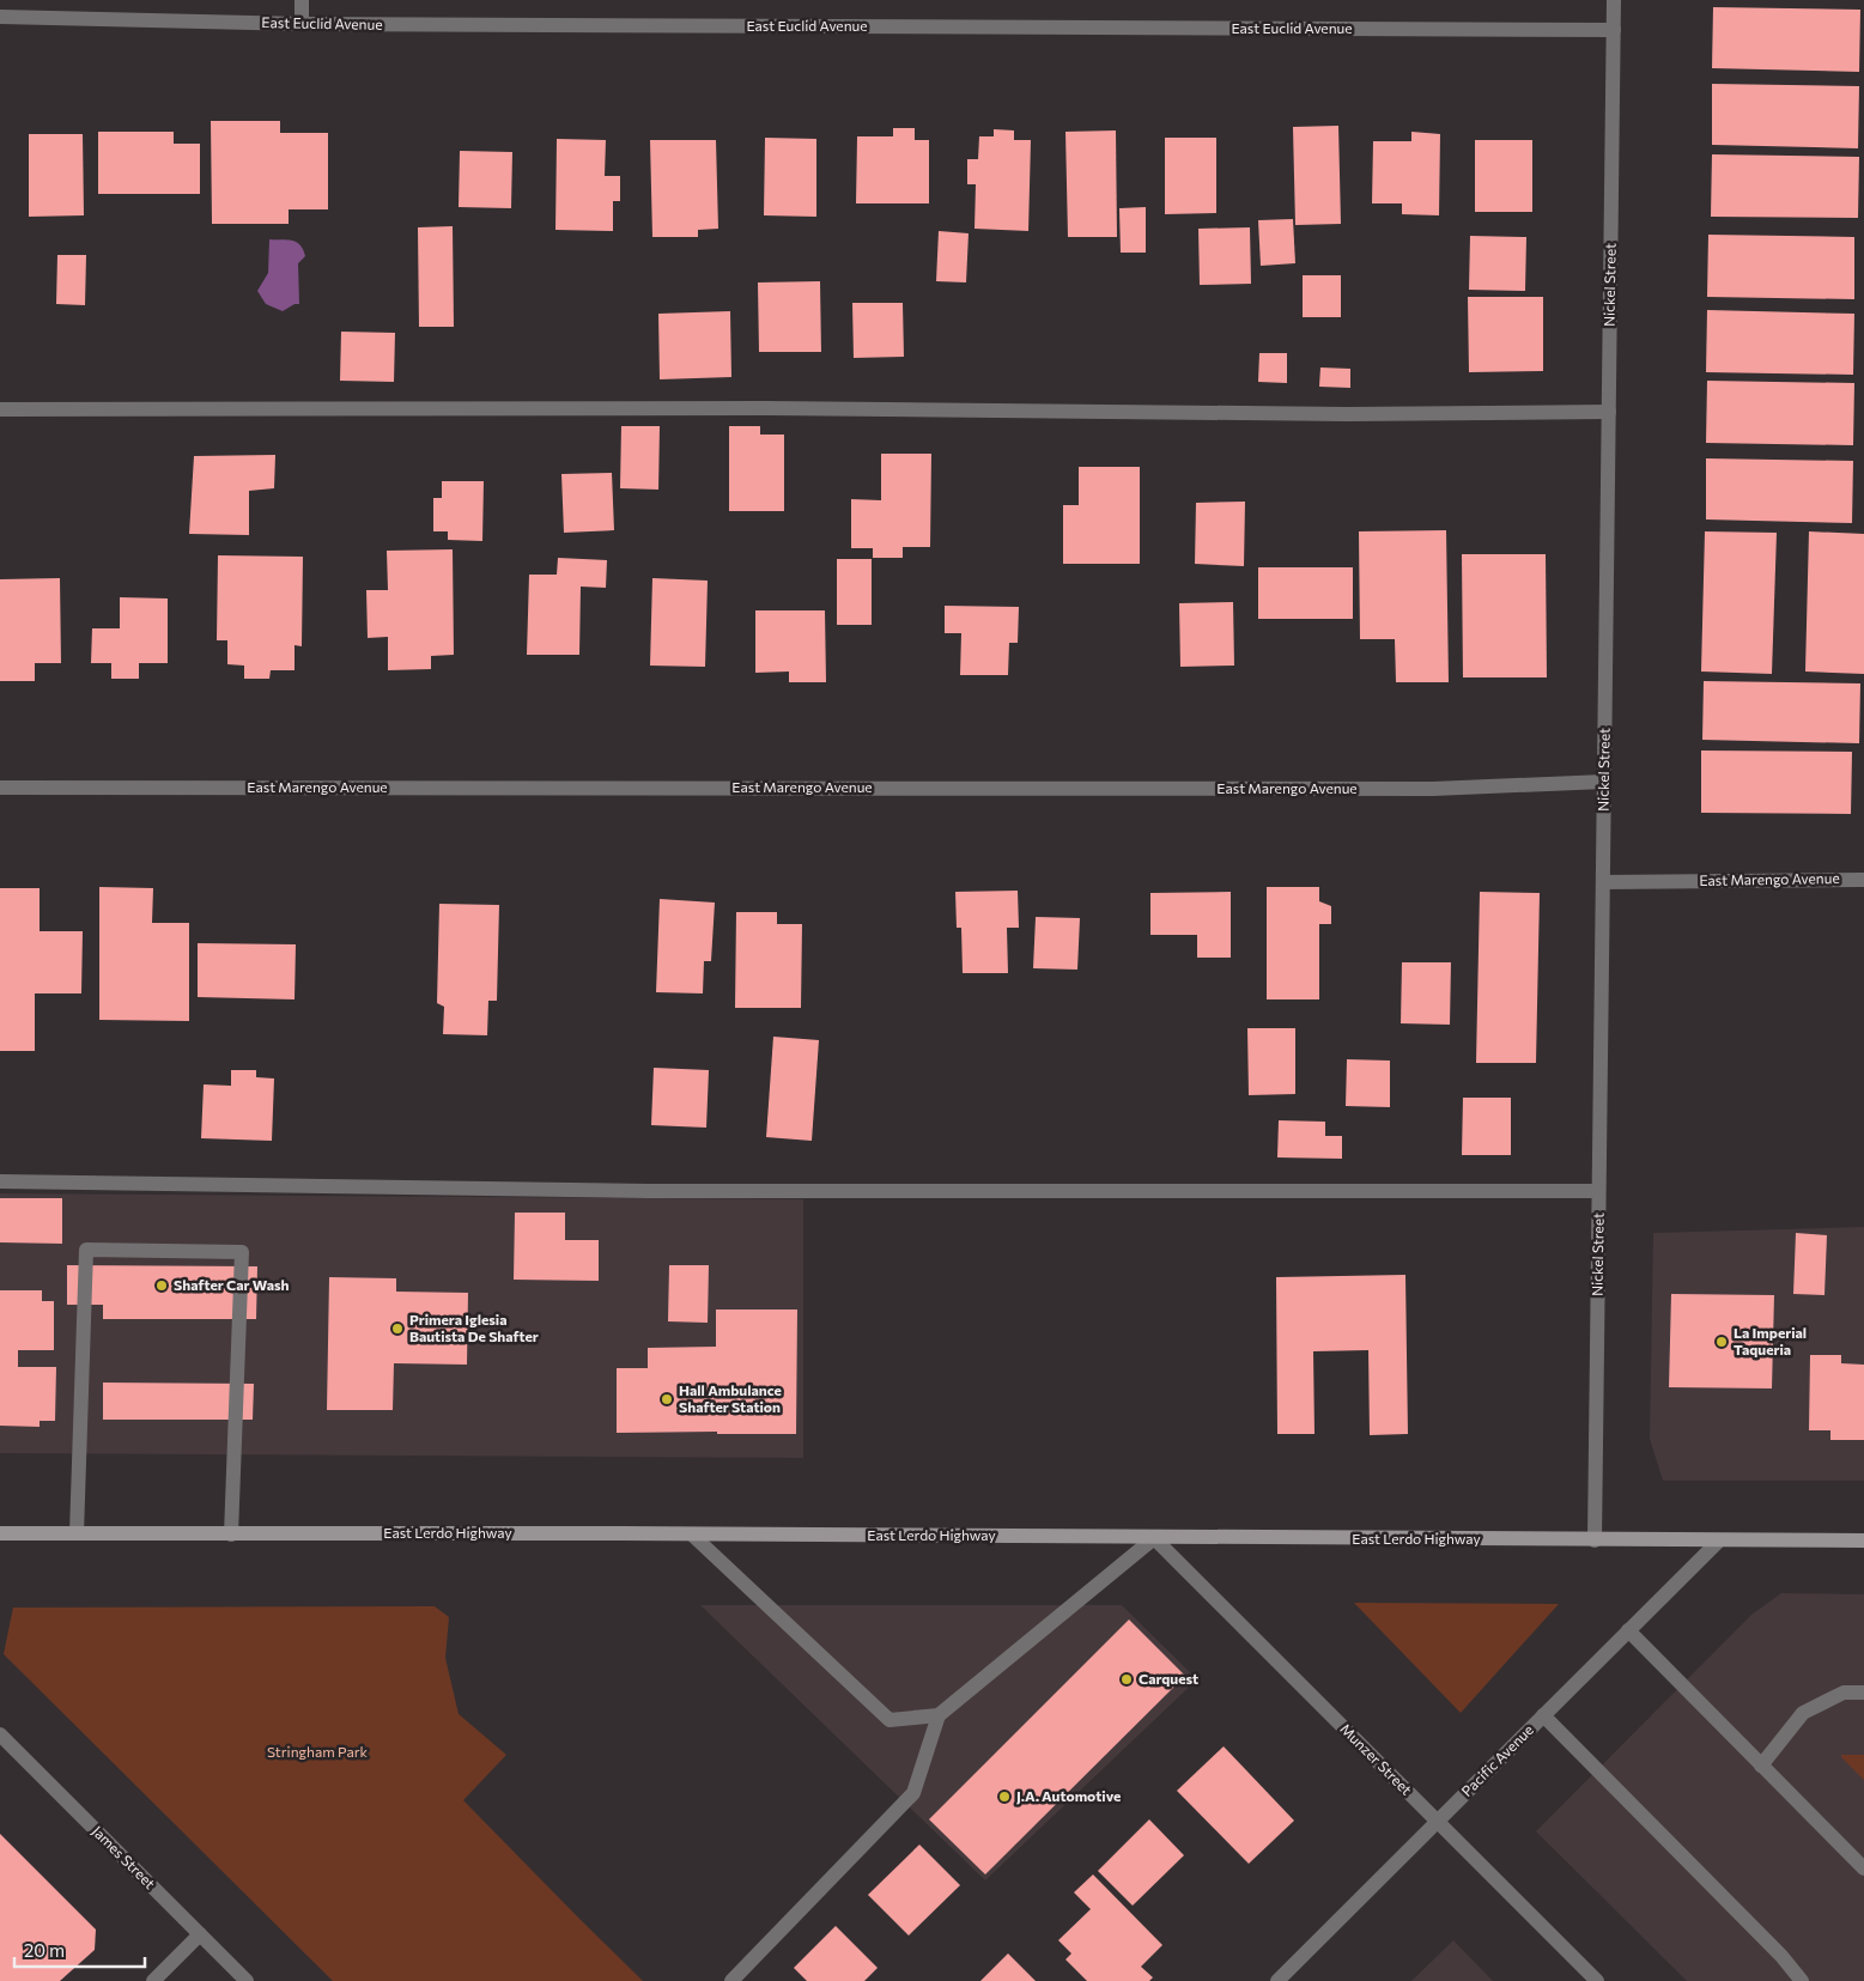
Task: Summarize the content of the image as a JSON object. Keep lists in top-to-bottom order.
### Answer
{
  "streets": {
    "main road": ["East Lerdo Highway"],
    "street": [
      "East Euclid Avenue",
      "Nickel Street",
      "East Marengo Avenue",
      "Munzer Street",
      "Pacific Avenue",
      "James Street"
    ]
  },
  "crossings": [
    ["East Euclid Avenue", "Nickel Street"],
    ["Nickel Street", "East Marengo Avenue"],
    ["Nickel Street", "East Lerdo Highway"],
    ["East Lerdo Highway", "Munzer Street"],
    ["East Lerdo Highway", "Pacific Avenue"],
    ["Munzer Street", "Pacific Avenue"]
  ],
  "parks": ["Stringham Park"],
  "places": [
    "Shafter Car Wash",
    "Primera Iglesia Bautista De Shafter",
    "La Imperial Taqueria",
    "Hall Ambulance Shafter Station",
    "Carquest",
    "J.A. Automotive"
  ],
  "scale_bar": "20 m"
}
